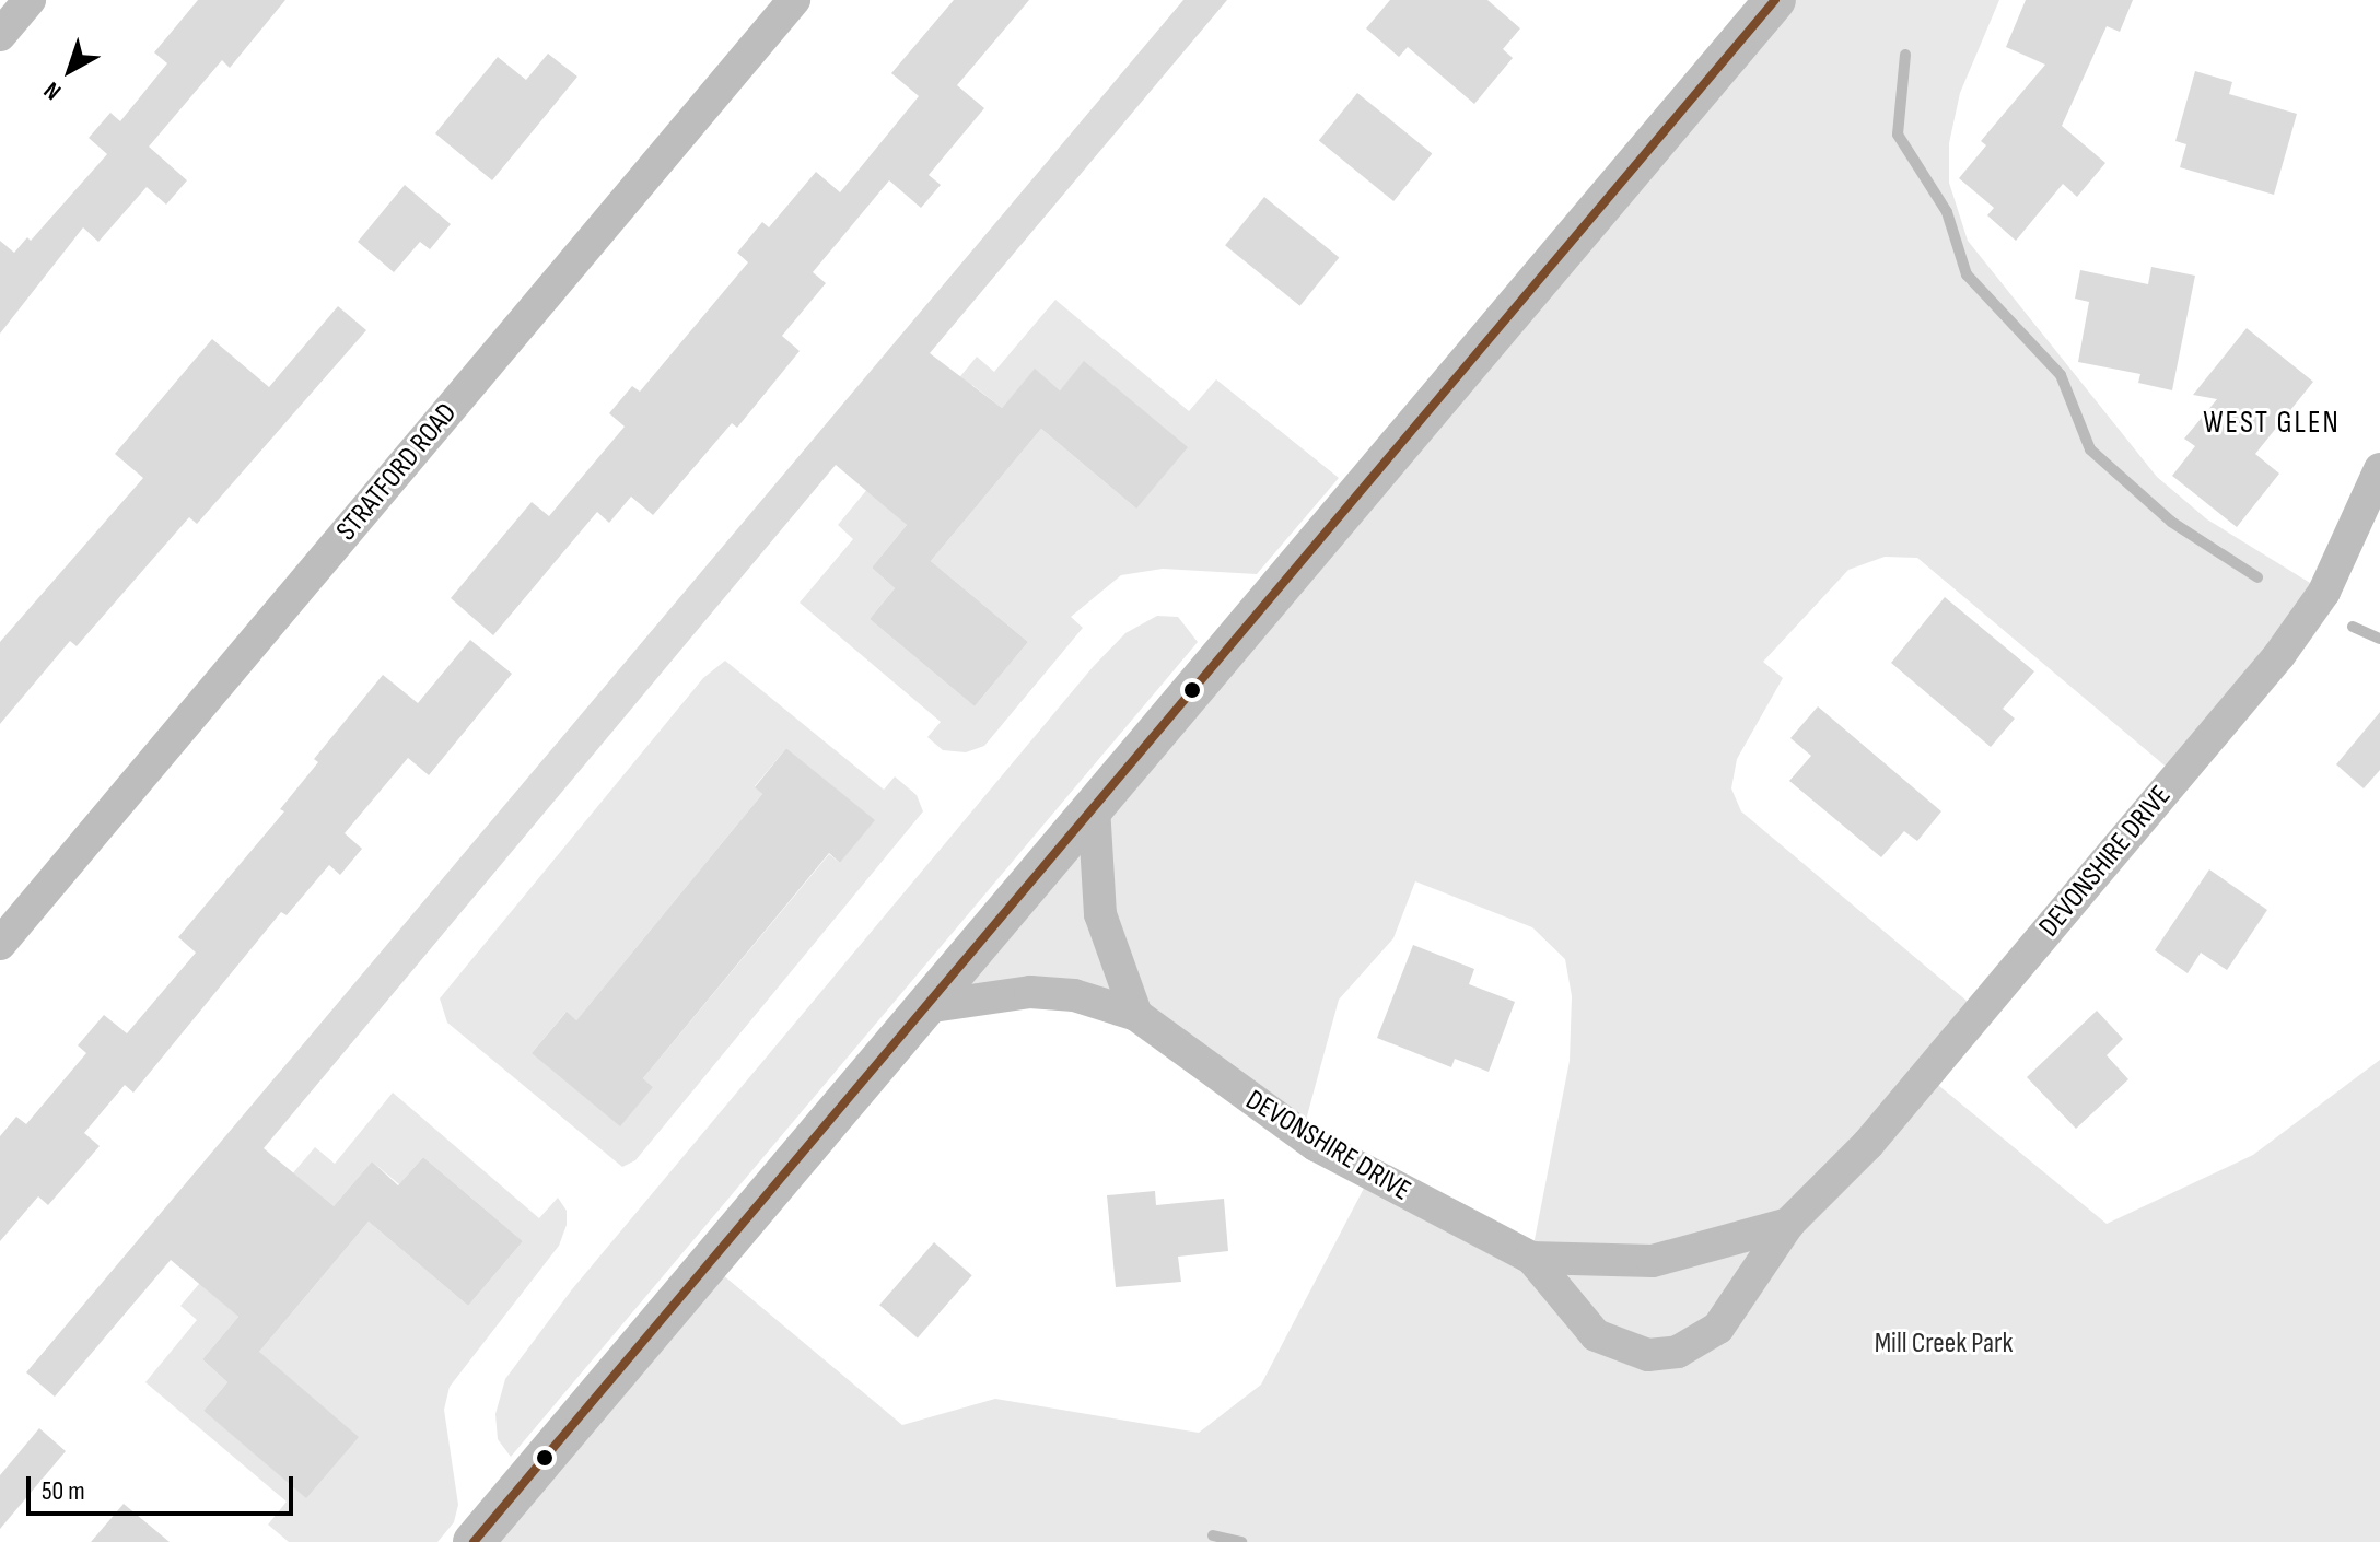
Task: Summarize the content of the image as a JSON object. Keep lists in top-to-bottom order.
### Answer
{
  "streets": {
    "street": ["STRATFORD ROAD", "DEVONSHIRE DRIVE"]
  },
  "districts": ["WEST GLEN"],
  "parks": ["Mill Creek Park"],
  "scale_bar": "50 m",
  "north": "bottom left"
}
